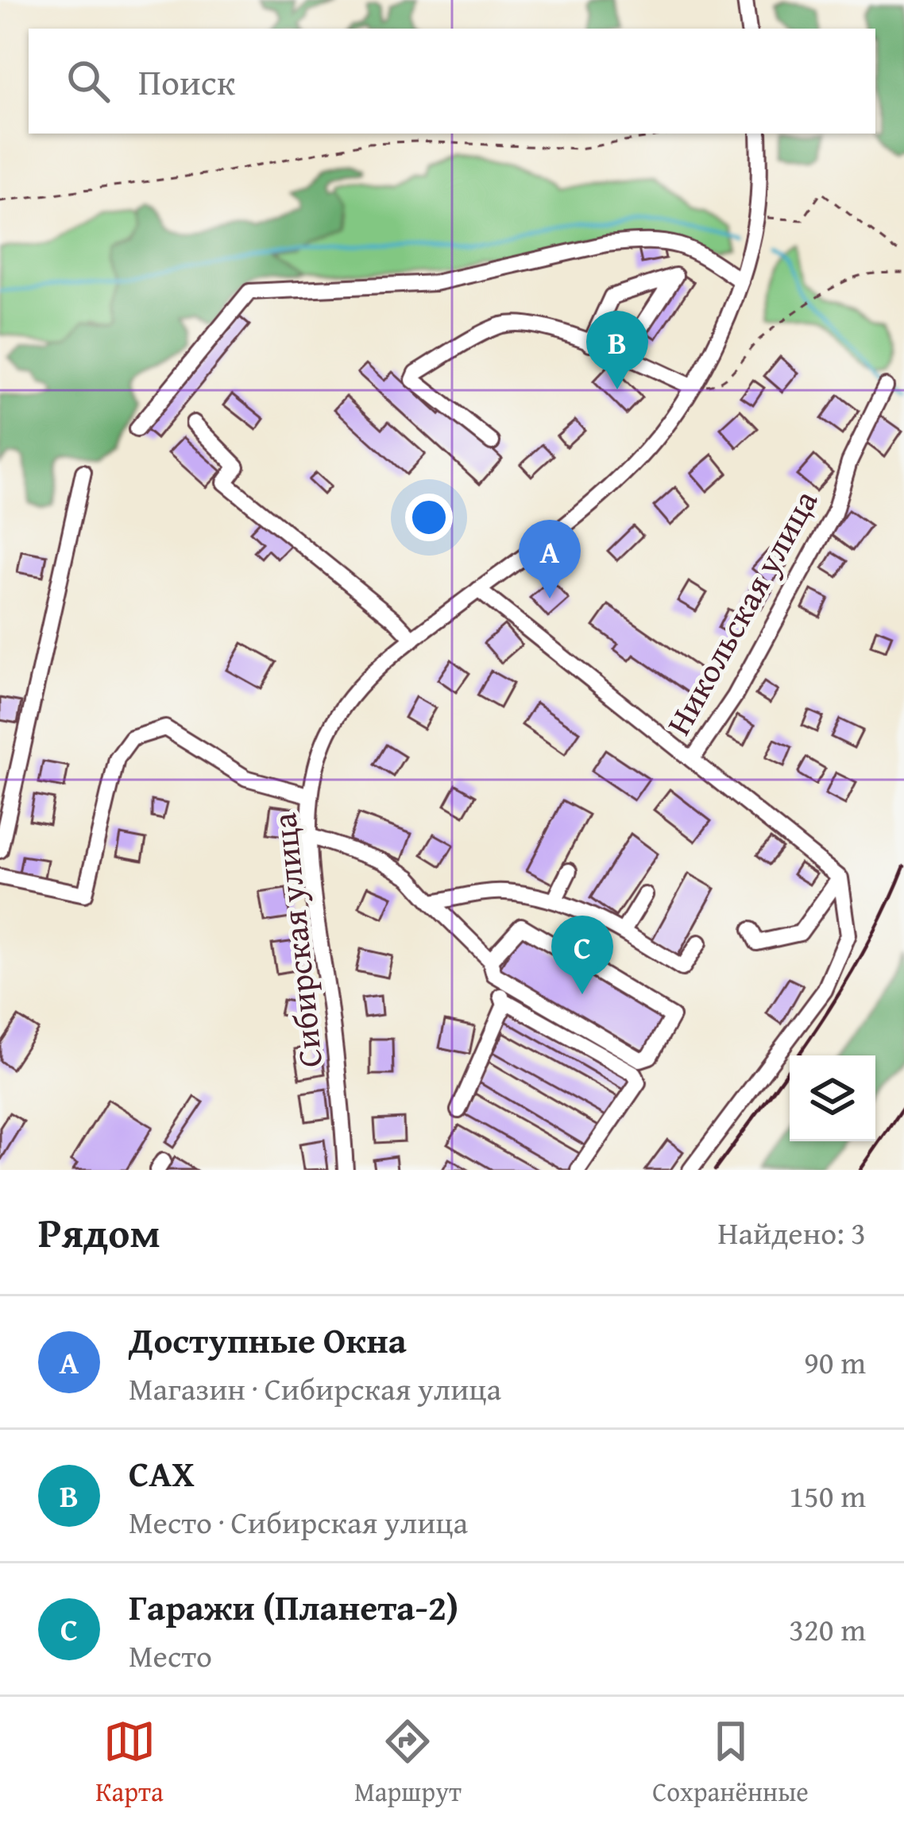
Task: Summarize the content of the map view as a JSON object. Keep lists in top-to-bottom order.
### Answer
{
  "streets": {
    "street": ["Никольская улица", "Сибирская улица"]
  },
  "page": {
    "search": "Поиск",
    "pins": ["B", "A", "C"],
    "heading": ["Рядом", "Найдено: 3"],
    "list": [
      {
        "mark": "A",
        "name": "Доступные Окна",
        "note": "Магазин · Сибирская улица",
        "value": "90 m"
      },
      {
        "mark": "B",
        "name": "САХ",
        "note": "Место · Сибирская улица",
        "value": "150 m"
      },
      {
        "mark": "C",
        "name": "Гаражи (Планета-2)",
        "note": "Место",
        "value": "320 m"
      }
    ],
    "nav": ["Карта", "Маршрут", "Сохранённые"]
  }
}
